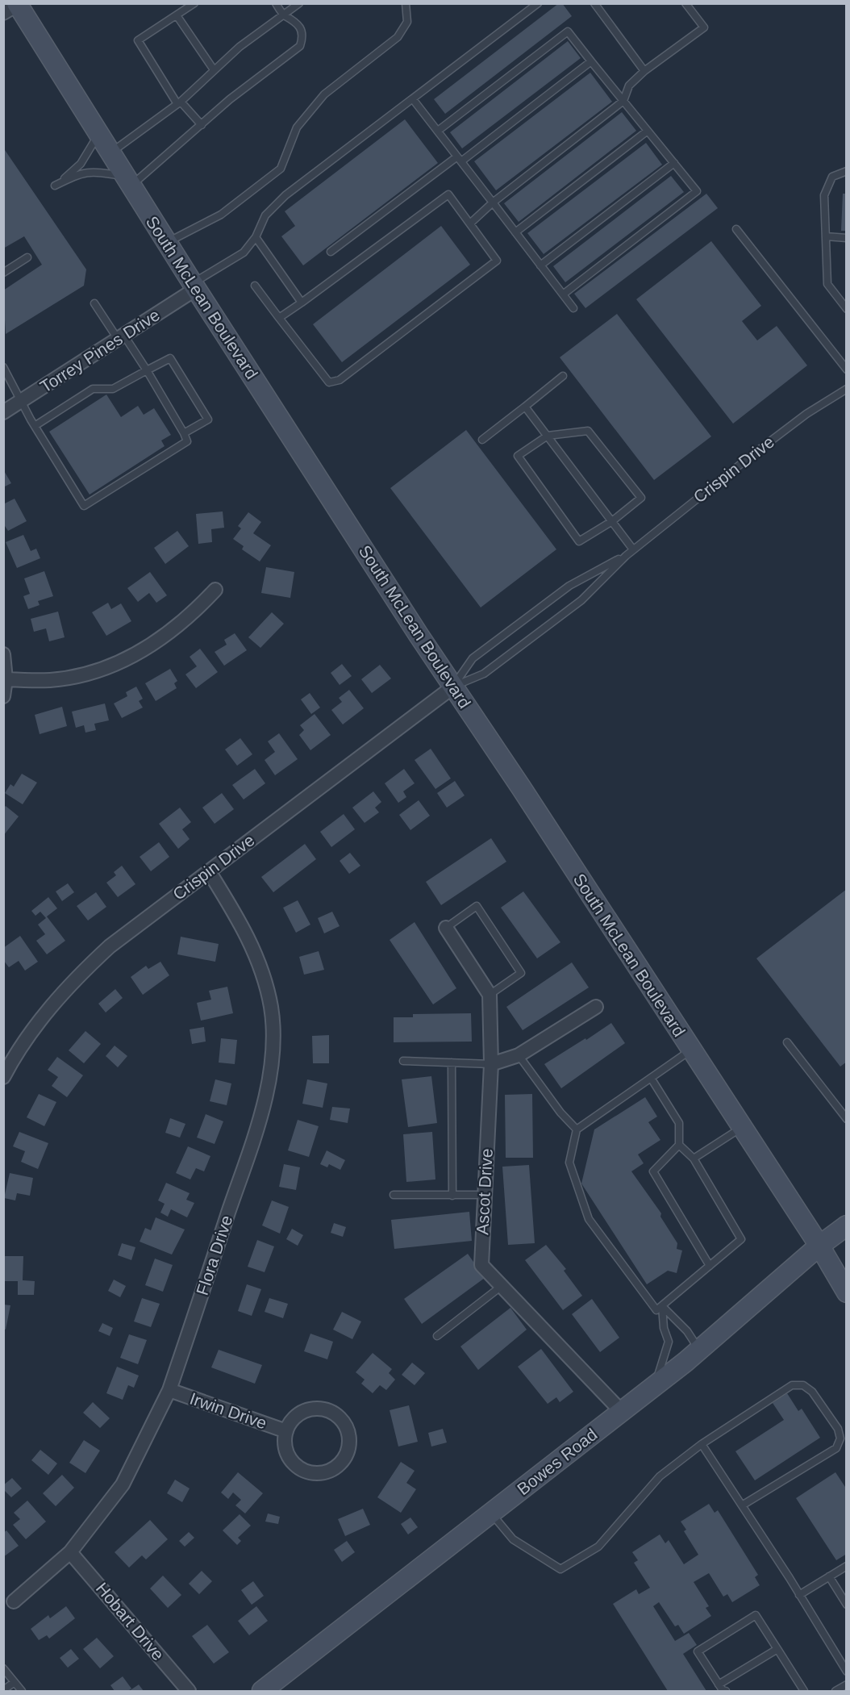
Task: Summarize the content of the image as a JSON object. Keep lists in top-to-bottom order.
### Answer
{
  "streets": {
    "main road": ["South McLean Boulevard", "Bowes Road"],
    "street": [
      "Torrey Pines Drive",
      "Crispin Drive",
      "Ascot Drive",
      "Flora Drive",
      "Irwin Drive",
      "Hobart Drive"
    ]
  },
  "crossings": [
    ["South McLean Boulevard", "Torrey Pines Drive"],
    ["South McLean Boulevard", "Crispin Drive"],
    ["South McLean Boulevard", "Bowes Road"],
    ["Crispin Drive", "Flora Drive"],
    ["Ascot Drive", "Bowes Road"],
    ["Flora Drive", "Irwin Drive"],
    ["Flora Drive", "Hobart Drive"]
  ]
}
